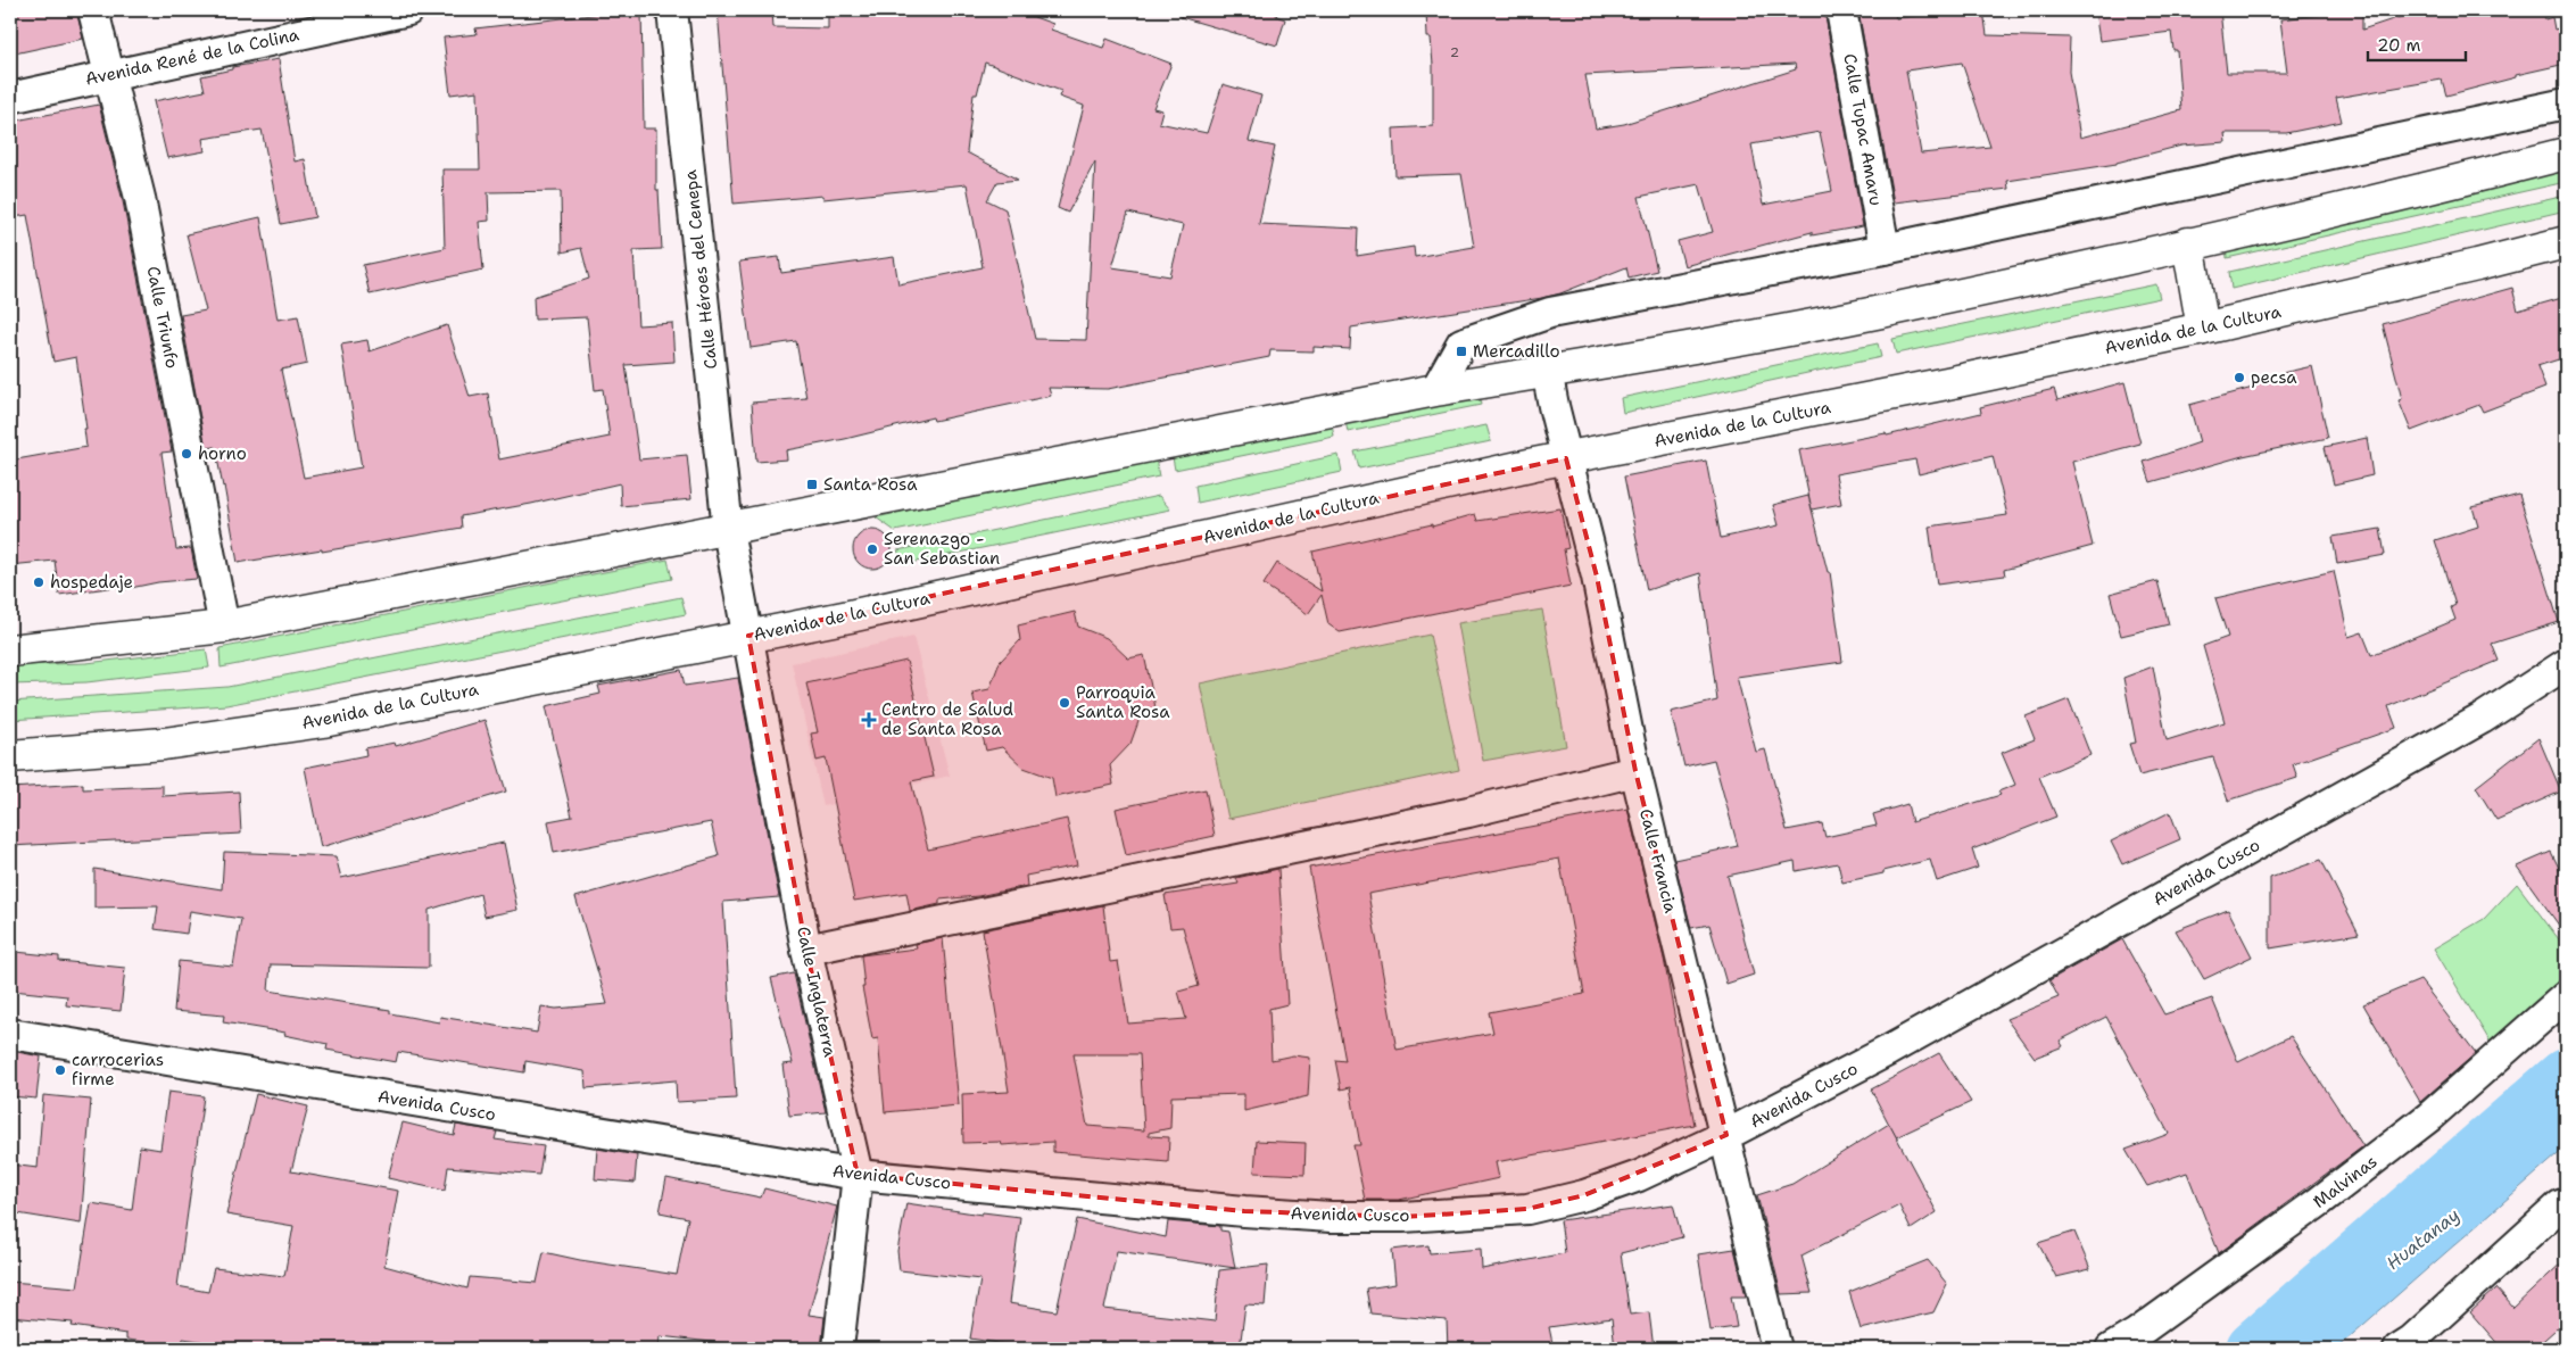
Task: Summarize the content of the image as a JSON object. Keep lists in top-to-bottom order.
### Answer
{
  "streets": {
    "highway": ["Avenida de la Cultura"],
    "street": [
      "Avenida René de la Colina",
      "Calle Tupac Amaru",
      "Calle Héroes del Cenepa",
      "Calle Triunfo",
      "Calle Francia",
      "Avenida Cusco",
      "Calle Inglaterra",
      "Malvinas"
    ]
  },
  "crossings": [
    ["Avenida René de la Colina", "Calle Triunfo"],
    ["Calle Héroes del Cenepa", "Avenida de la Cultura"],
    ["Calle Héroes del Cenepa", "Calle Inglaterra"],
    ["Avenida de la Cultura", "Calle Francia"],
    ["Avenida de la Cultura", "Calle Inglaterra"],
    ["Calle Francia", "Avenida Cusco"],
    ["Avenida Cusco", "Calle Inglaterra"]
  ],
  "water": ["Huatanay"],
  "places": {
    "transit": ["Mercadillo", "Santa Rosa"],
    "other": [
      "pecsa",
      "horno",
      "Serenazgo - San Sebastian",
      "hospedaje",
      "Parroquia Santa Rosa",
      "carrocerias firme"
    ],
    "health": ["Centro de Salud de Santa Rosa"]
  },
  "house_numbers": ["2"],
  "scale_bar": "20 m"
}
